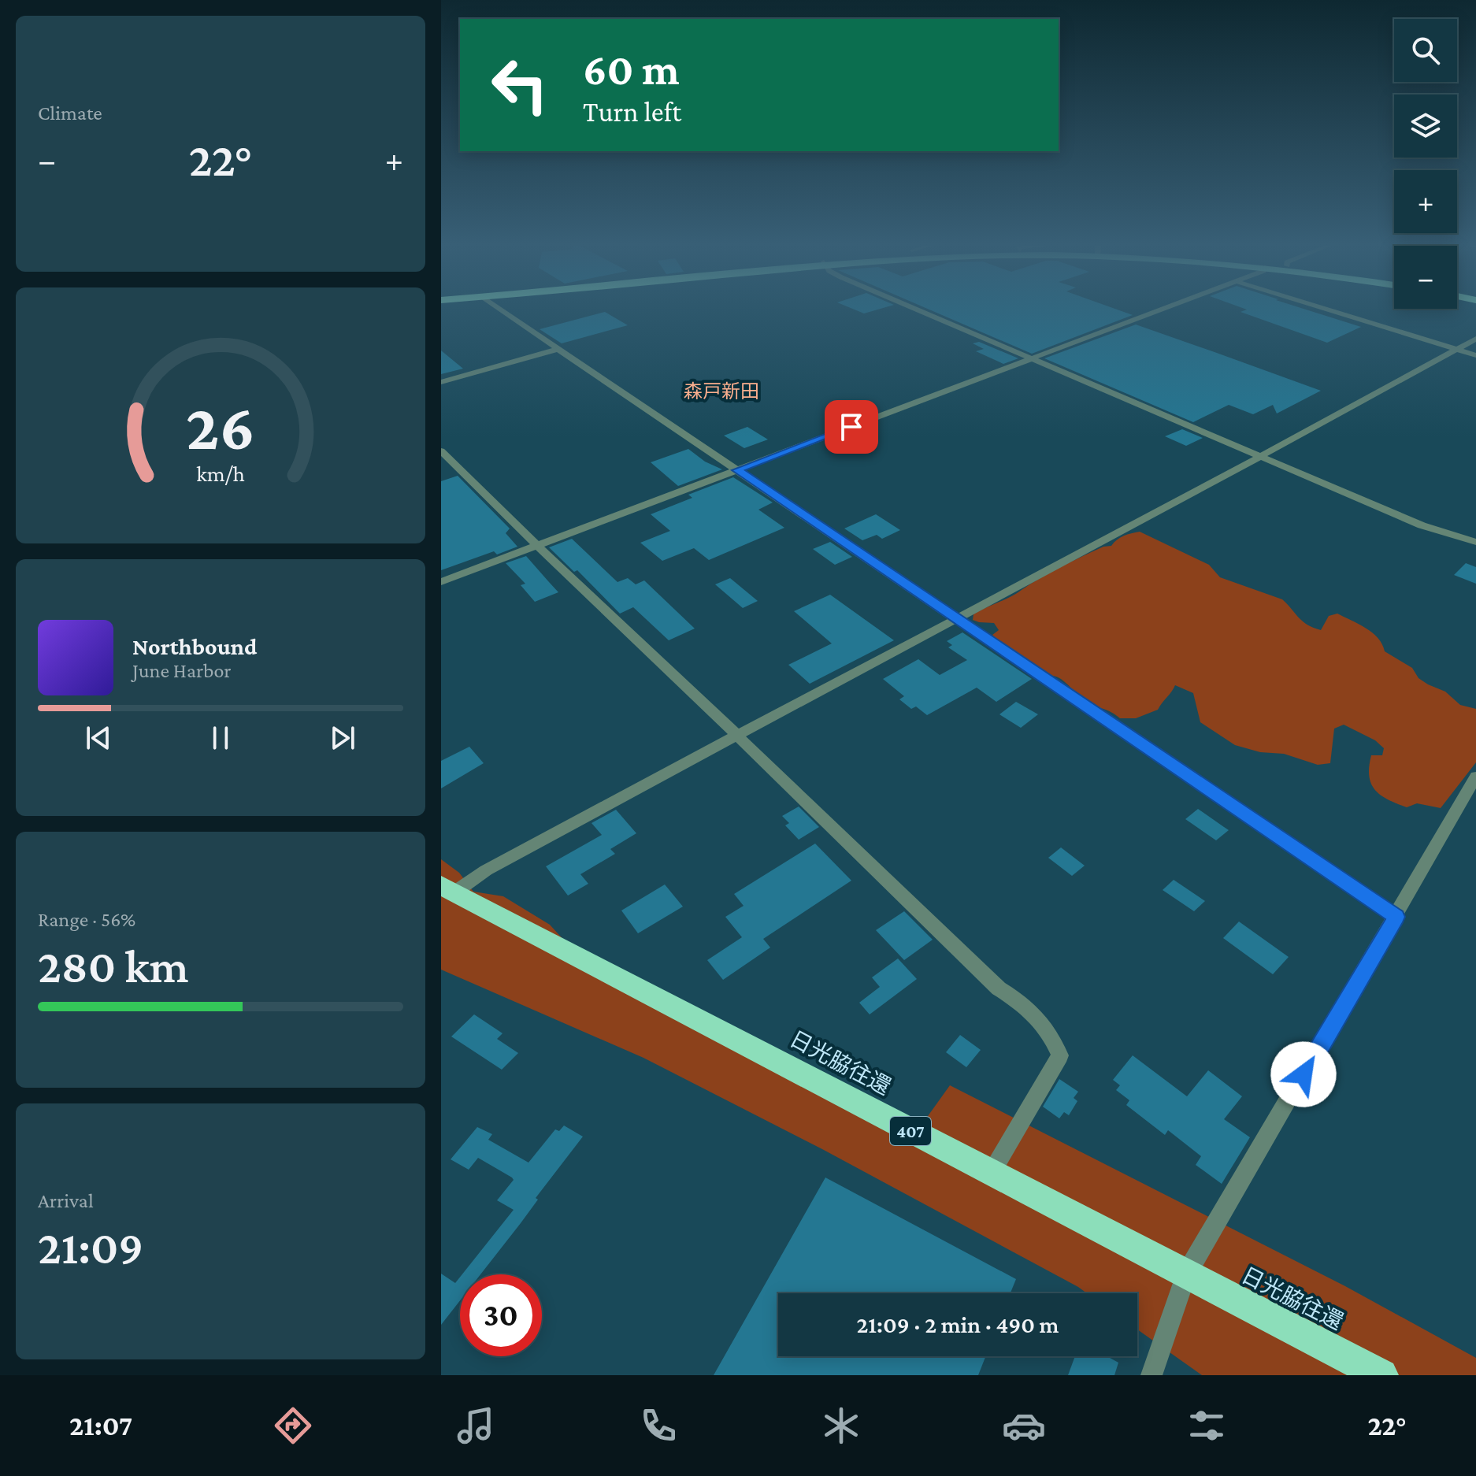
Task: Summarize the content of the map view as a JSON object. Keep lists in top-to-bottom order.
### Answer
{
  "streets": {
    "highway": ["日光脇往還", "407"]
  },
  "districts": ["森戸新田"],
  "page": {
    "tile": [
      "Climate",
      ["Range · 56%", "280 km"],
      ["Arrival", "21:09"]
    ],
    "map_buttons": ["+", "−"],
    "turn": ["60 m", "Turn left"],
    "heat": ["−", "22°", "+"],
    "song": ["Northbound", "June Harbor"],
    "limit": "30",
    "trip": "21:09 · 2 min · 490 m",
    "tabs": ["21:07", "22°"],
    "gauge": ["26", "km/h"]
  }
}
